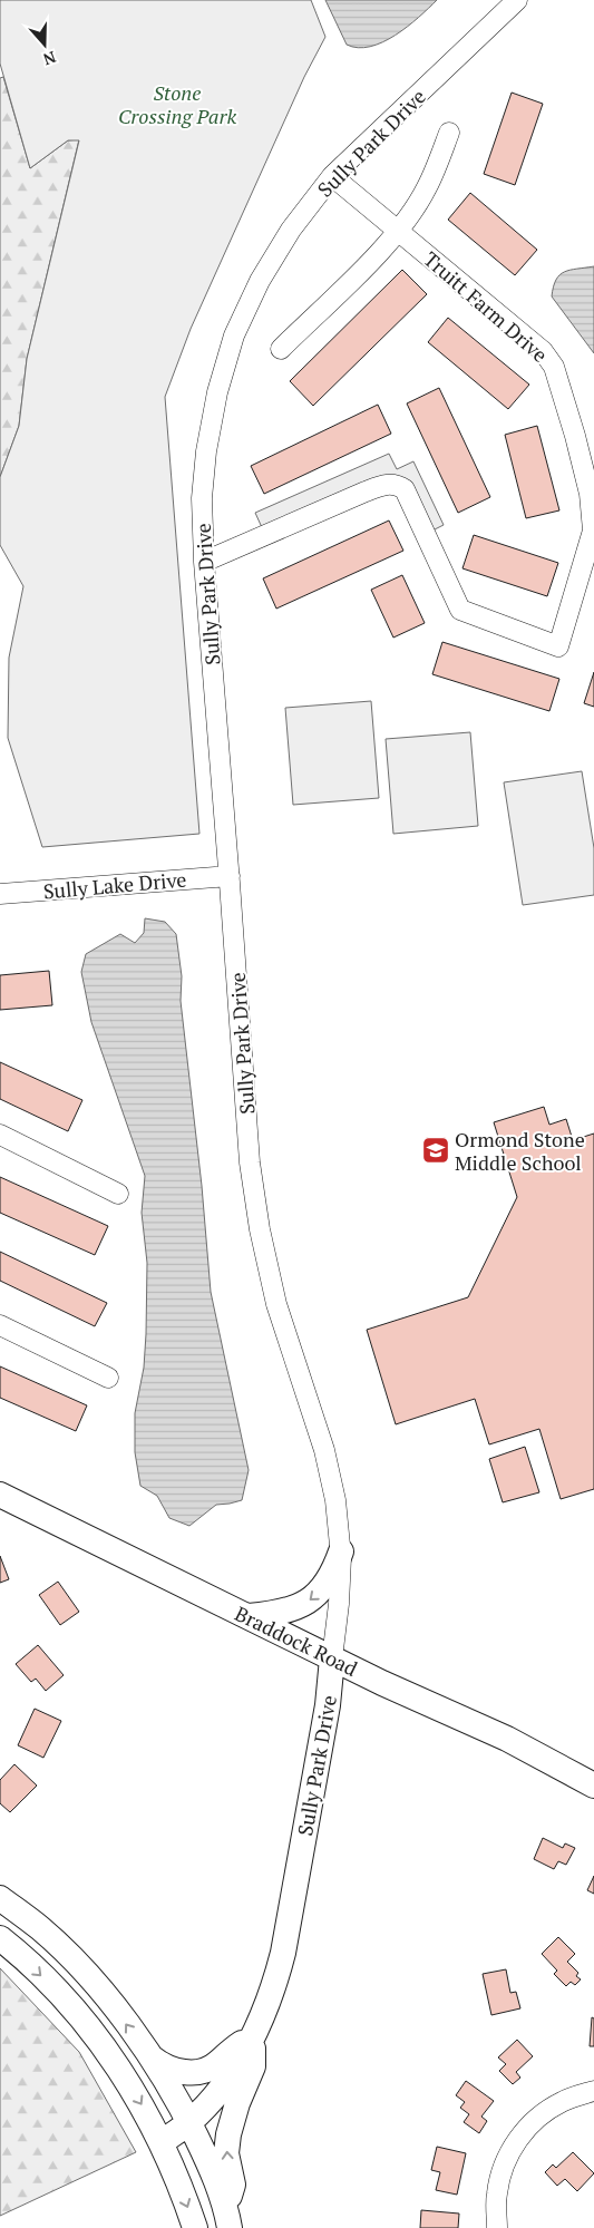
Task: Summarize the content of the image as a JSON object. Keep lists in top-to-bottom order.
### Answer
{
  "streets": {
    "main road": ["Sully Park Drive", "Braddock Road"],
    "street": ["Truitt Farm Drive", "Sully Lake Drive"]
  },
  "crossings": [
    ["Sully Park Drive", "Truitt Farm Drive"],
    ["Sully Park Drive", "Sully Lake Drive"],
    ["Sully Park Drive", "Braddock Road"]
  ],
  "parks": ["Stone Crossing Park"],
  "places": {
    "school or university": ["Ormond Stone Middle School"]
  },
  "north": "bottom"
}
